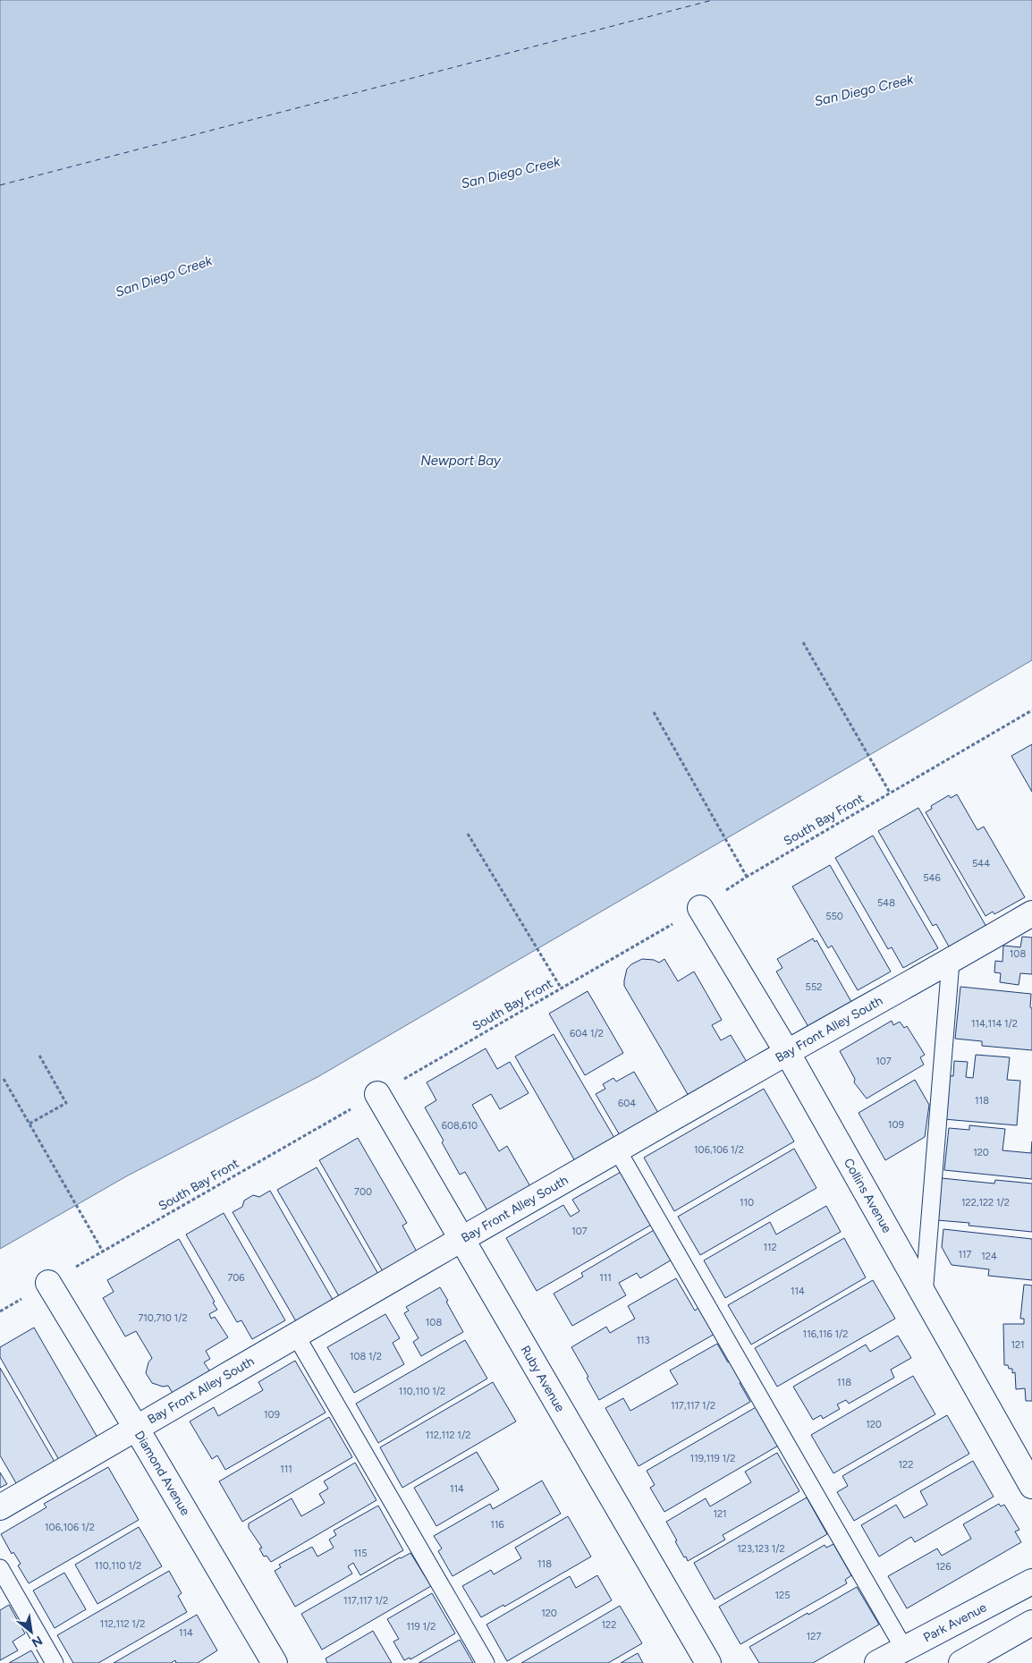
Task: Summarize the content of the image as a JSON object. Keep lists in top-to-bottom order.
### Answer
{
  "streets": {
    "street": [
      "Bay Front Alley South",
      "Collins Avenue",
      "Ruby Avenue",
      "Diamond Avenue",
      "Park Avenue"
    ],
    "path": ["South Bay Front"]
  },
  "crossings": [
    ["South Bay Front", "Collins Avenue"],
    ["South Bay Front", "Ruby Avenue"],
    ["South Bay Front", "Diamond Avenue"],
    ["Bay Front Alley South", "Collins Avenue"],
    ["Bay Front Alley South", "Ruby Avenue"],
    ["Bay Front Alley South", "Diamond Avenue"]
  ],
  "water": ["San Diego Creek", "Newport Bay"],
  "house_numbers": [
    "544",
    "546",
    "548",
    "550",
    "108",
    "552",
    "114,114 1/2",
    "604 1/2",
    "107",
    "118",
    "604",
    "109",
    "608,610",
    "106,106 1/2",
    "120",
    "700",
    "110",
    "122,122 1/2",
    "107",
    "112",
    "117",
    "124",
    "706",
    "111",
    "114",
    "710,710 1/2",
    "108",
    "116,116 1/2",
    "113",
    "121",
    "108 1/2",
    "118",
    "110,110 1/2",
    "117,117 1/2",
    "109",
    "120",
    "112,112 1/2",
    "119,119 1/2",
    "122",
    "111",
    "114",
    "121",
    "116",
    "106,106 1/2",
    "123,123 1/2",
    "115",
    "118",
    "110,110 1/2",
    "126",
    "125",
    "117,117 1/2",
    "120",
    "112,112 1/2",
    "122",
    "119 1/2",
    "114",
    "127"
  ],
  "north": "bottom right"
}
